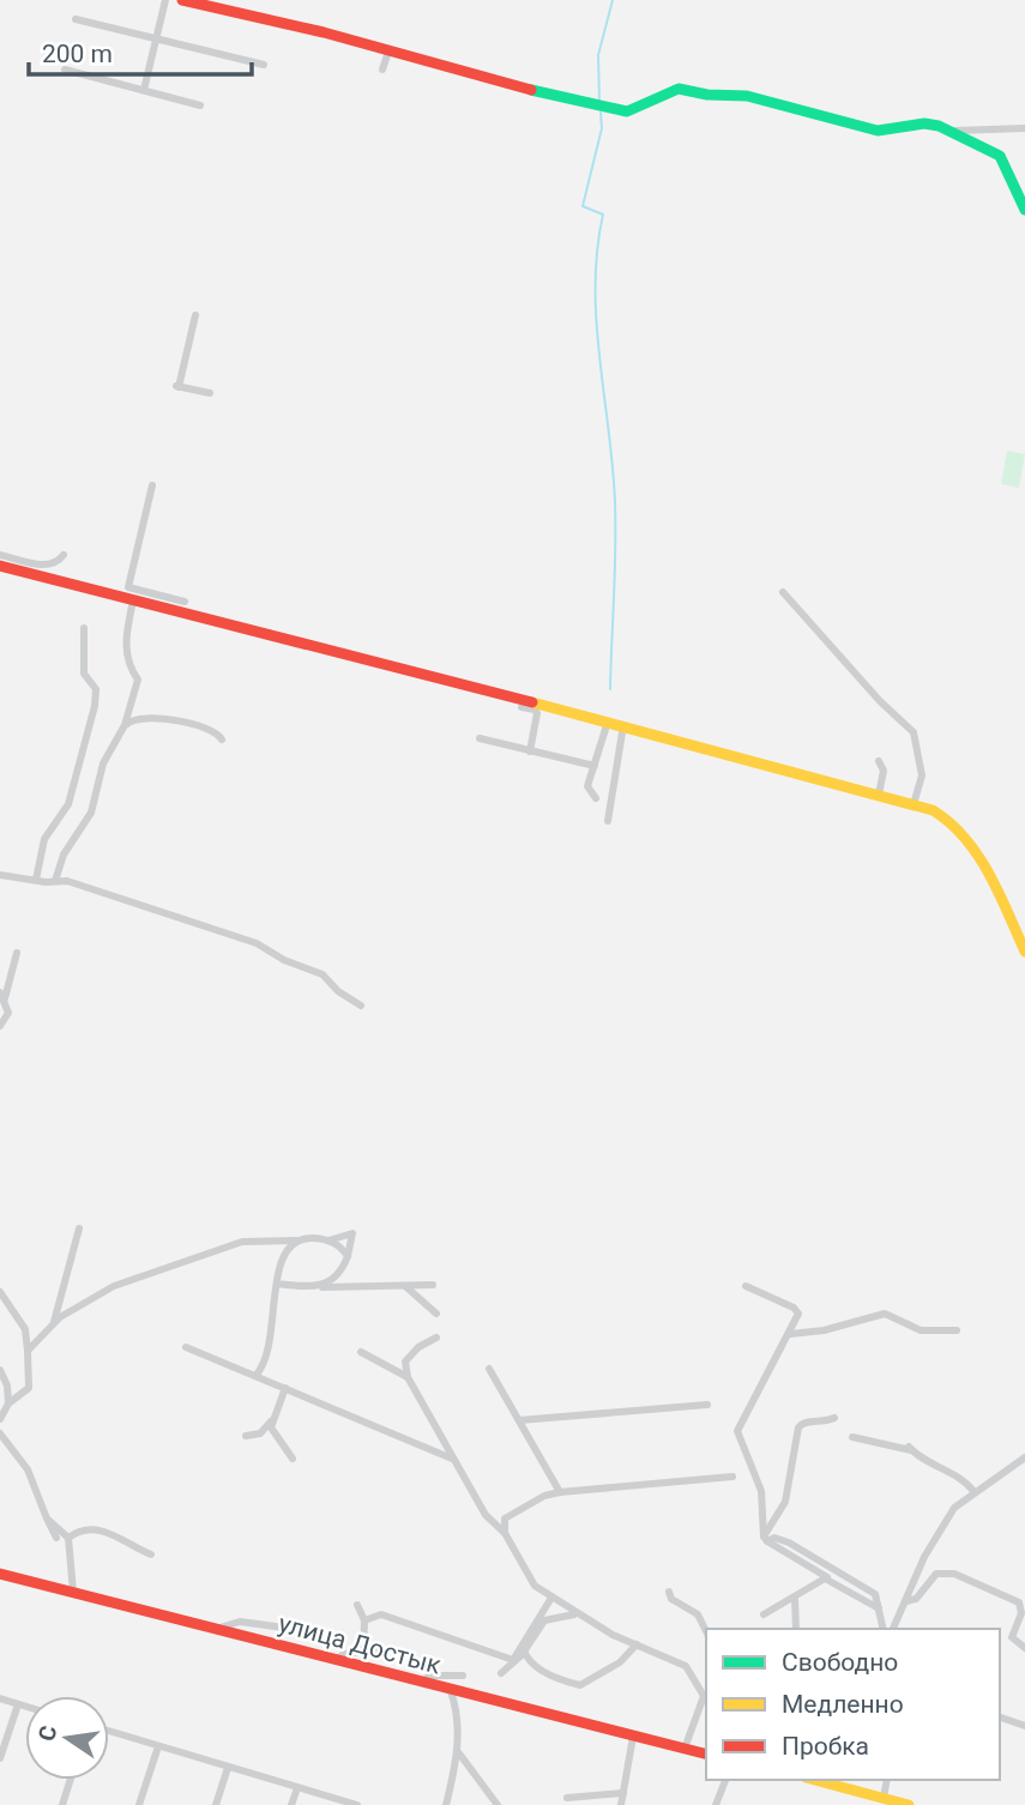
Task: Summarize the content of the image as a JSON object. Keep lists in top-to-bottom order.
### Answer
{
  "streets": {
    "street": ["улица Достык"]
  },
  "legend": ["Свободно", "Медленно", "Пробка"],
  "scale_bar": "200 m",
  "north": "left"
}
